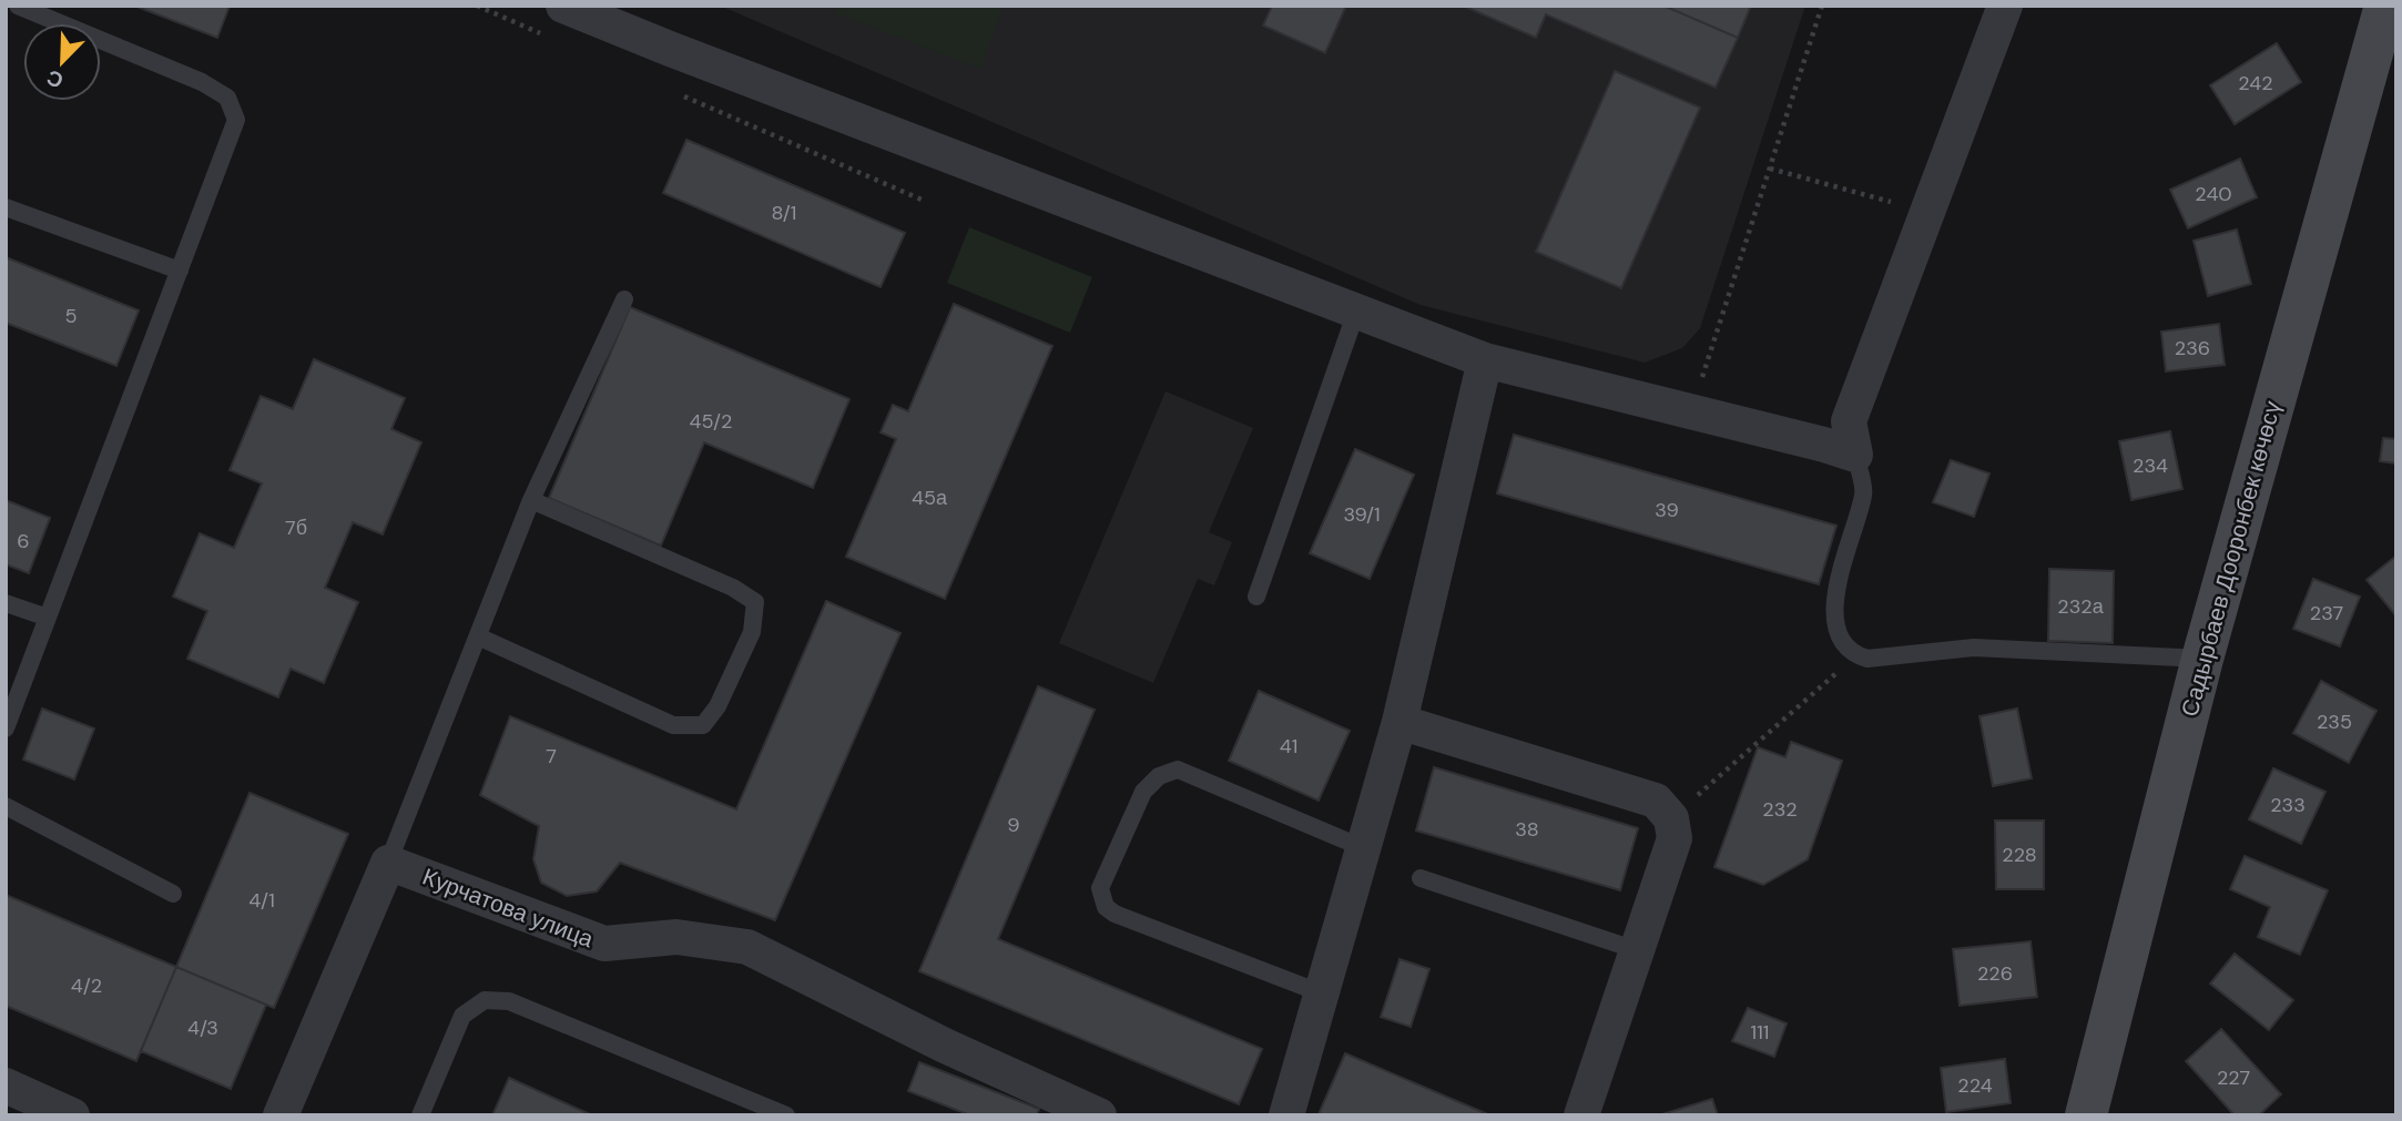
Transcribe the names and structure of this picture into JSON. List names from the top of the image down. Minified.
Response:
{"streets":{"main road":["Садырбаев Дооронбек көчөсү"],"street":["Курчатова улица"]},"house_numbers":["242","240","8/1","5","236","45/2","234","45а","39","39/1","7б","6","232а","237","235","41","7","233","232","9","38","228","4/1","226","4/2","4/3","111","227","224"],"north":"bottom left"}
